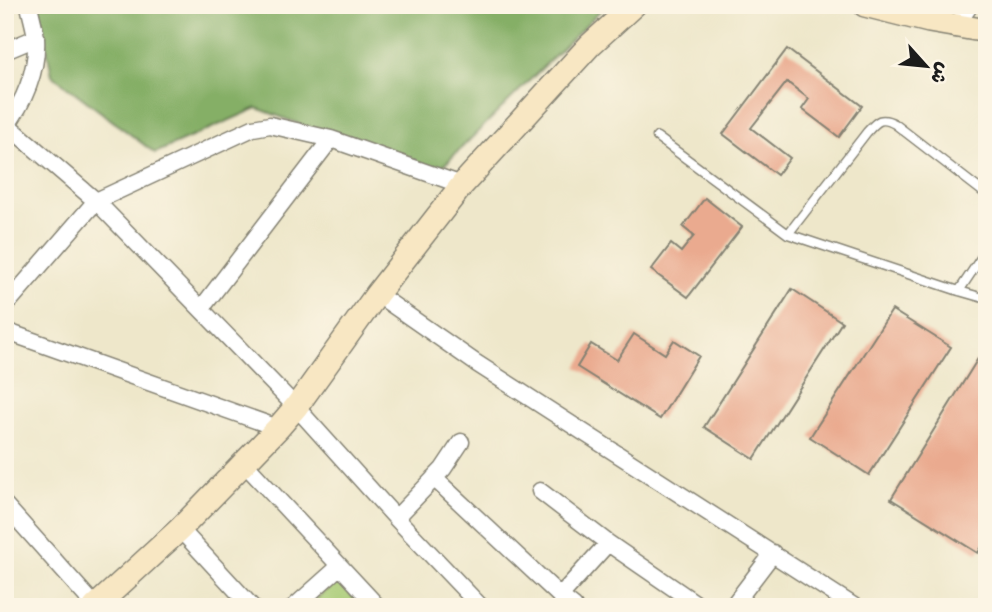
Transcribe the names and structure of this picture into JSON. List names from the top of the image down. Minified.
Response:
{"north":"bottom right"}
